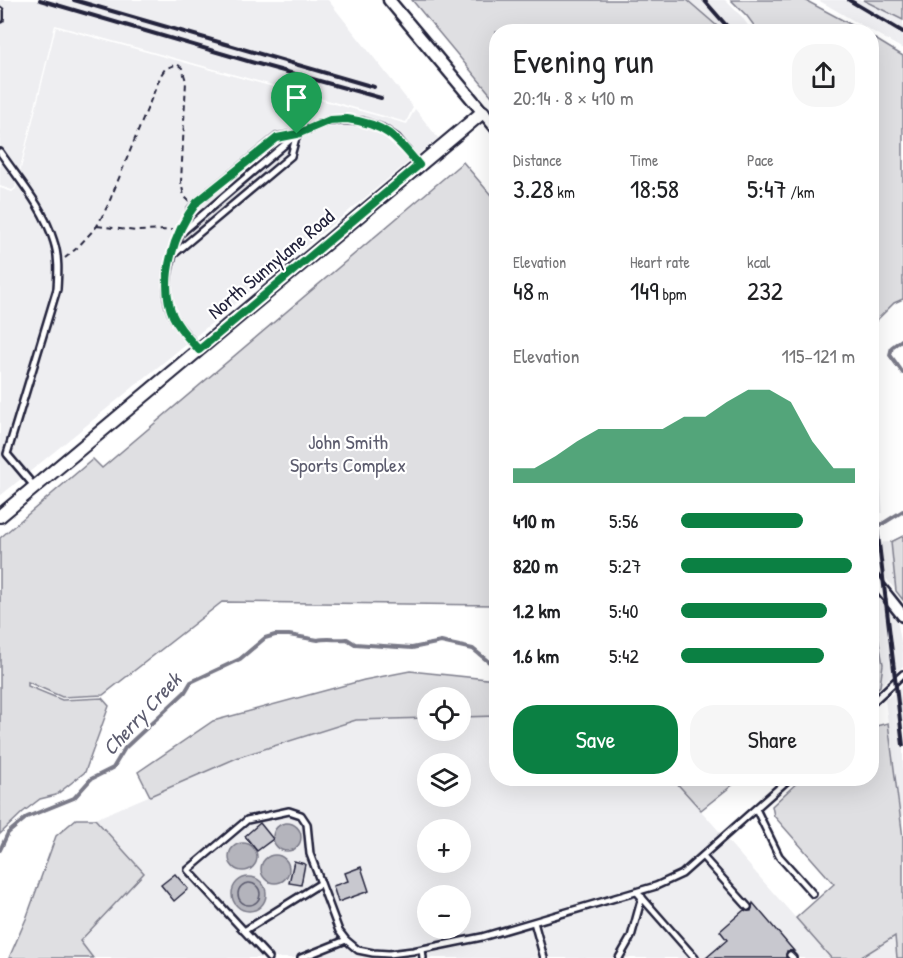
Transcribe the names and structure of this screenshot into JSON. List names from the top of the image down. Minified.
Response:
{"streets":{"street":["North Sunnylane Road"]},"water":["Cherry Creek"],"parks":["John Smith Sports Complex"],"page":{"heading":["Evening run","20:14 · 8 × 410 m"],"stats":[["Distance","3.28 km"],["Time","18:58"],["Pace","5:47 /km"],["Elevation","48 m"],["Heart rate","149 bpm"],["kcal","232"]],"chart":["Elevation","115–121 m"],"list":[{"name":"410 m","note":"5:56"},{"name":"820 m","note":"5:27"},{"name":"1.2 km","note":"5:40"},{"name":"1.6 km","note":"5:42"}],"map_buttons":["+","−"],"buttons":["Save","Share"]}}
